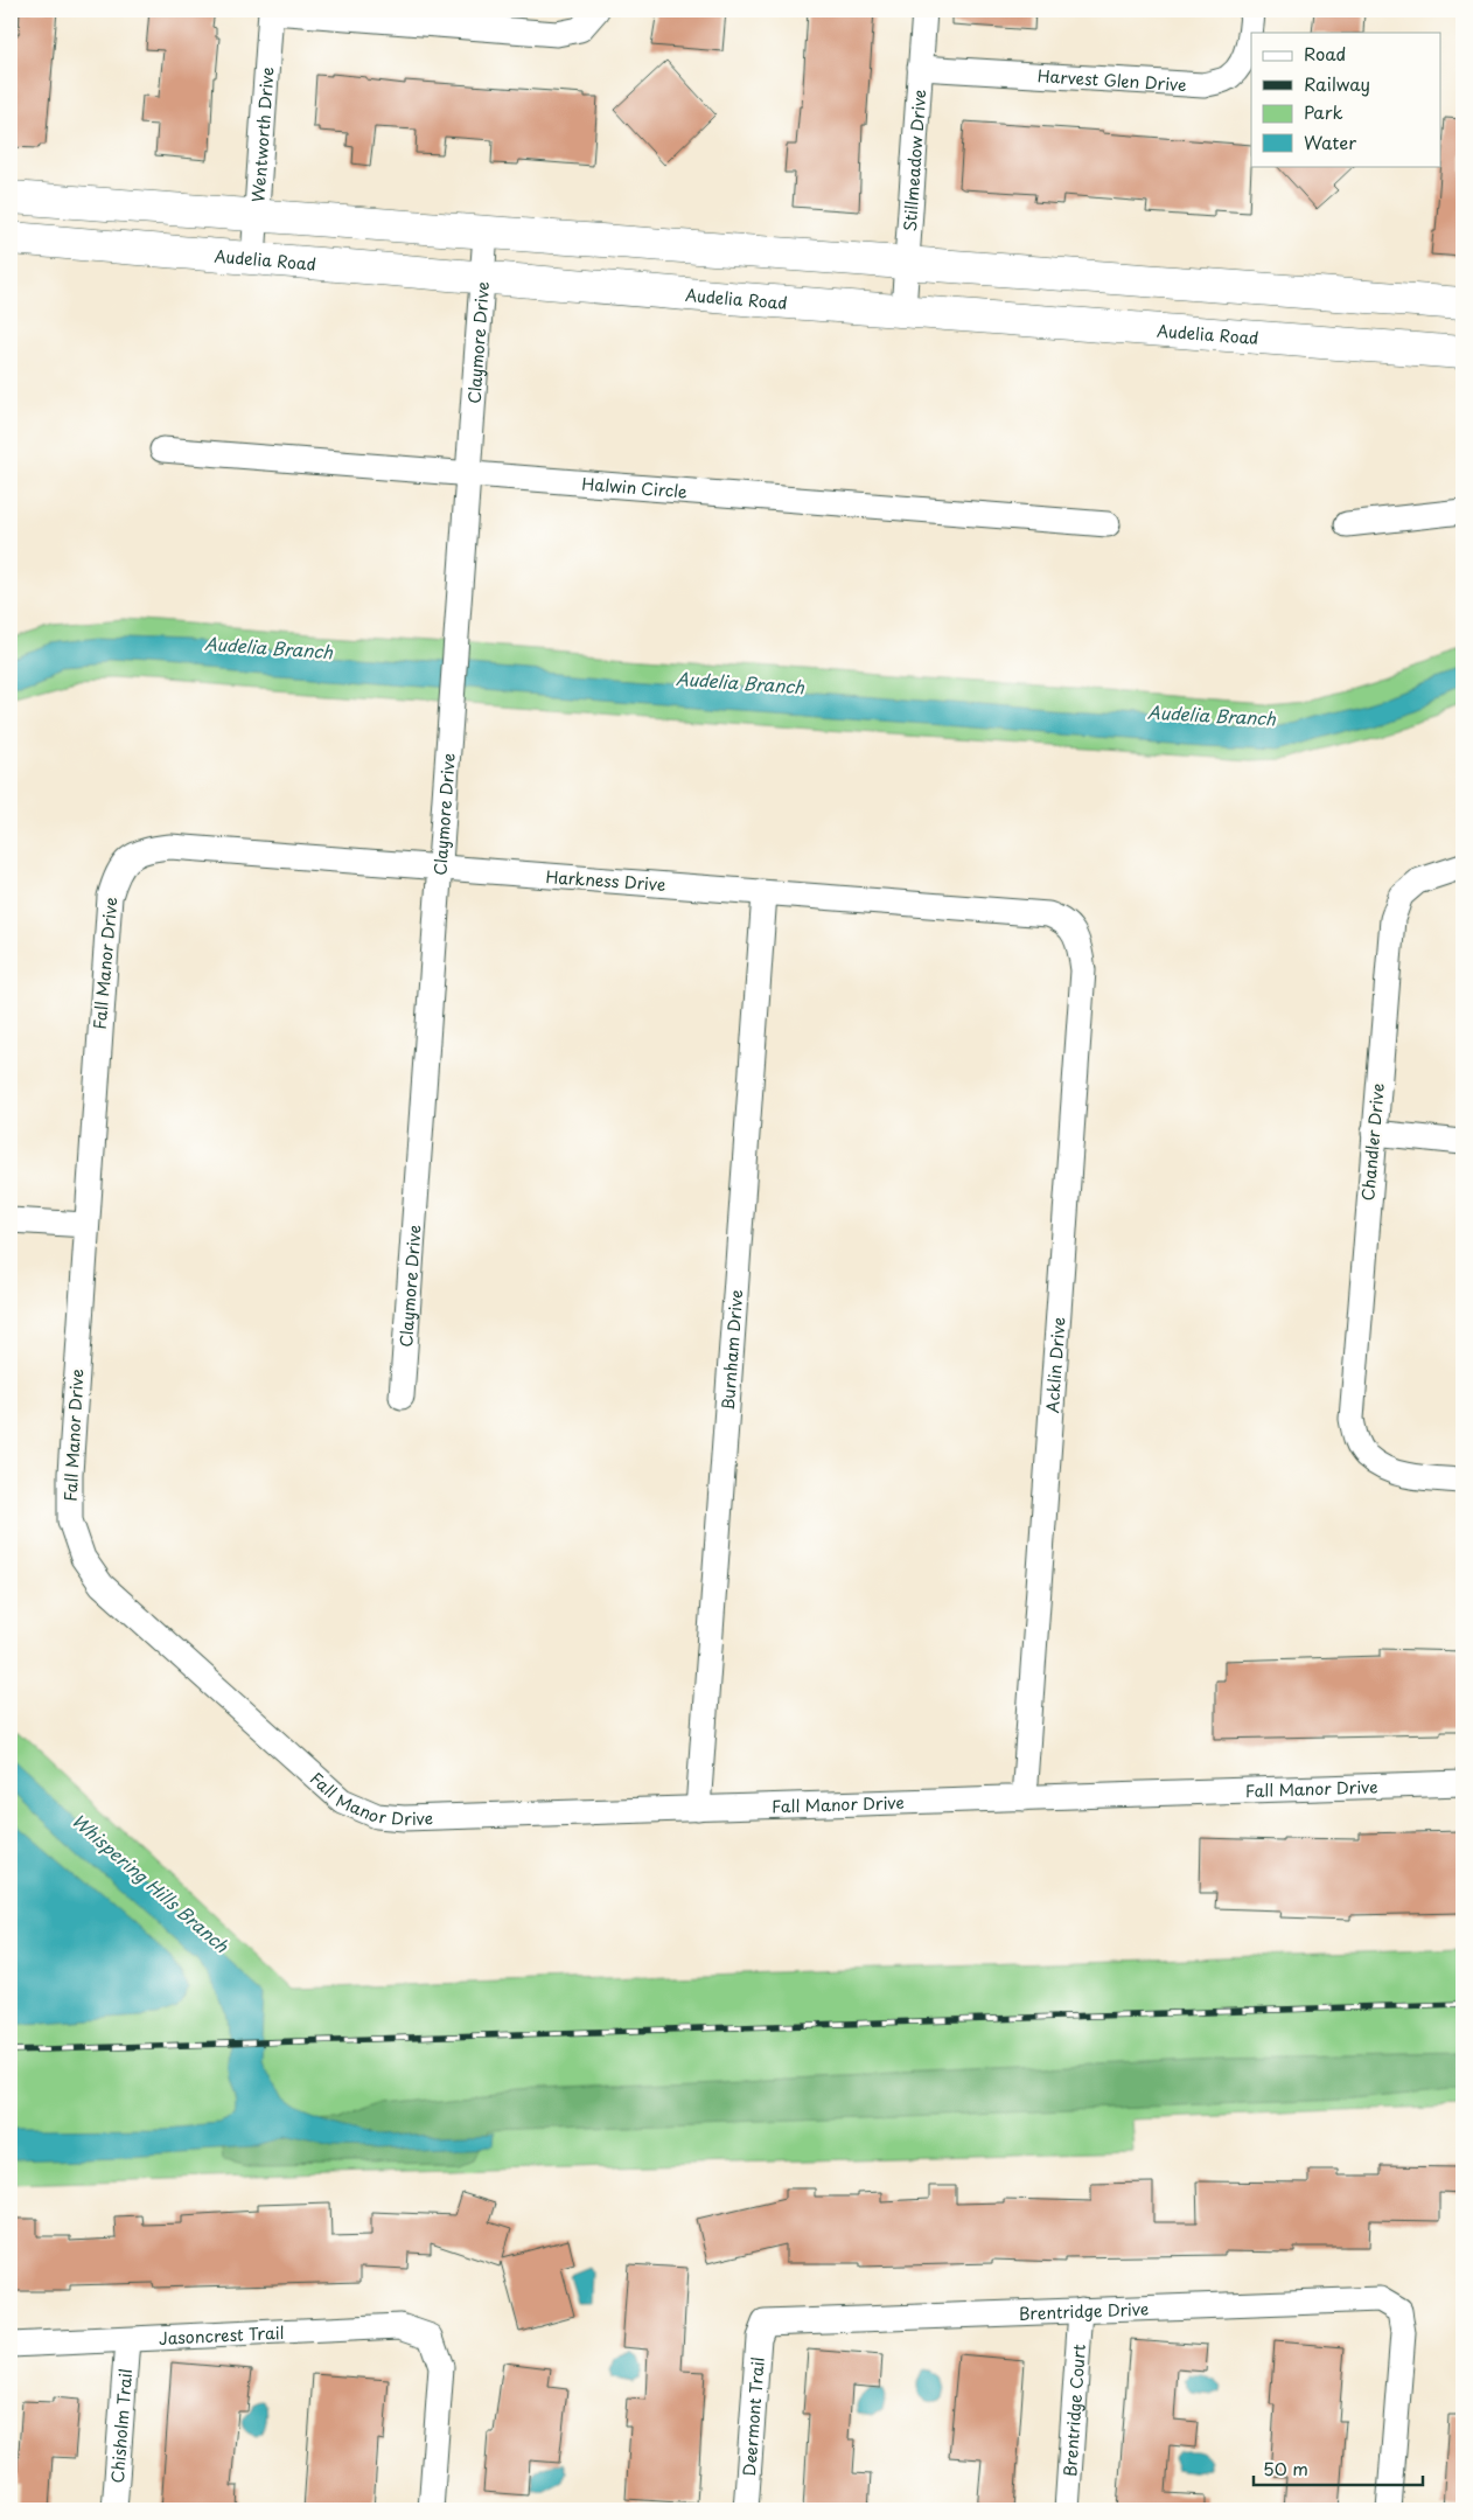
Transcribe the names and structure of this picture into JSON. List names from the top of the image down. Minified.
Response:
{"streets":{"main road":["Audelia Road"],"street":["Harvest Glen Drive","Wentworth Drive","Stillmeadow Drive","Claymore Drive","Halwin Circle","Harkness Drive","Fall Manor Drive","Chandler Drive","Burnham Drive","Acklin Drive","Brentridge Drive","Jasoncrest Trail","Brentridge Court","Deermont Trail","Chisholm Trail"]},"crossings":[["Harvest Glen Drive","Stillmeadow Drive"],["Wentworth Drive","Audelia Road"],["Stillmeadow Drive","Audelia Road"],["Audelia Road","Claymore Drive"],["Claymore Drive","Halwin Circle"],["Claymore Drive","Harkness Drive"],["Harkness Drive","Fall Manor Drive"],["Harkness Drive","Burnham Drive"],["Harkness Drive","Acklin Drive"],["Fall Manor Drive","Burnham Drive"],["Fall Manor Drive","Acklin Drive"],["Brentridge Drive","Brentridge Court"],["Brentridge Drive","Deermont Trail"],["Jasoncrest Trail","Chisholm Trail"]],"water":["Audelia Branch","Whispering Hills Branch"],"legend":["Road","Railway","Park","Water"],"scale_bar":"50 m"}
